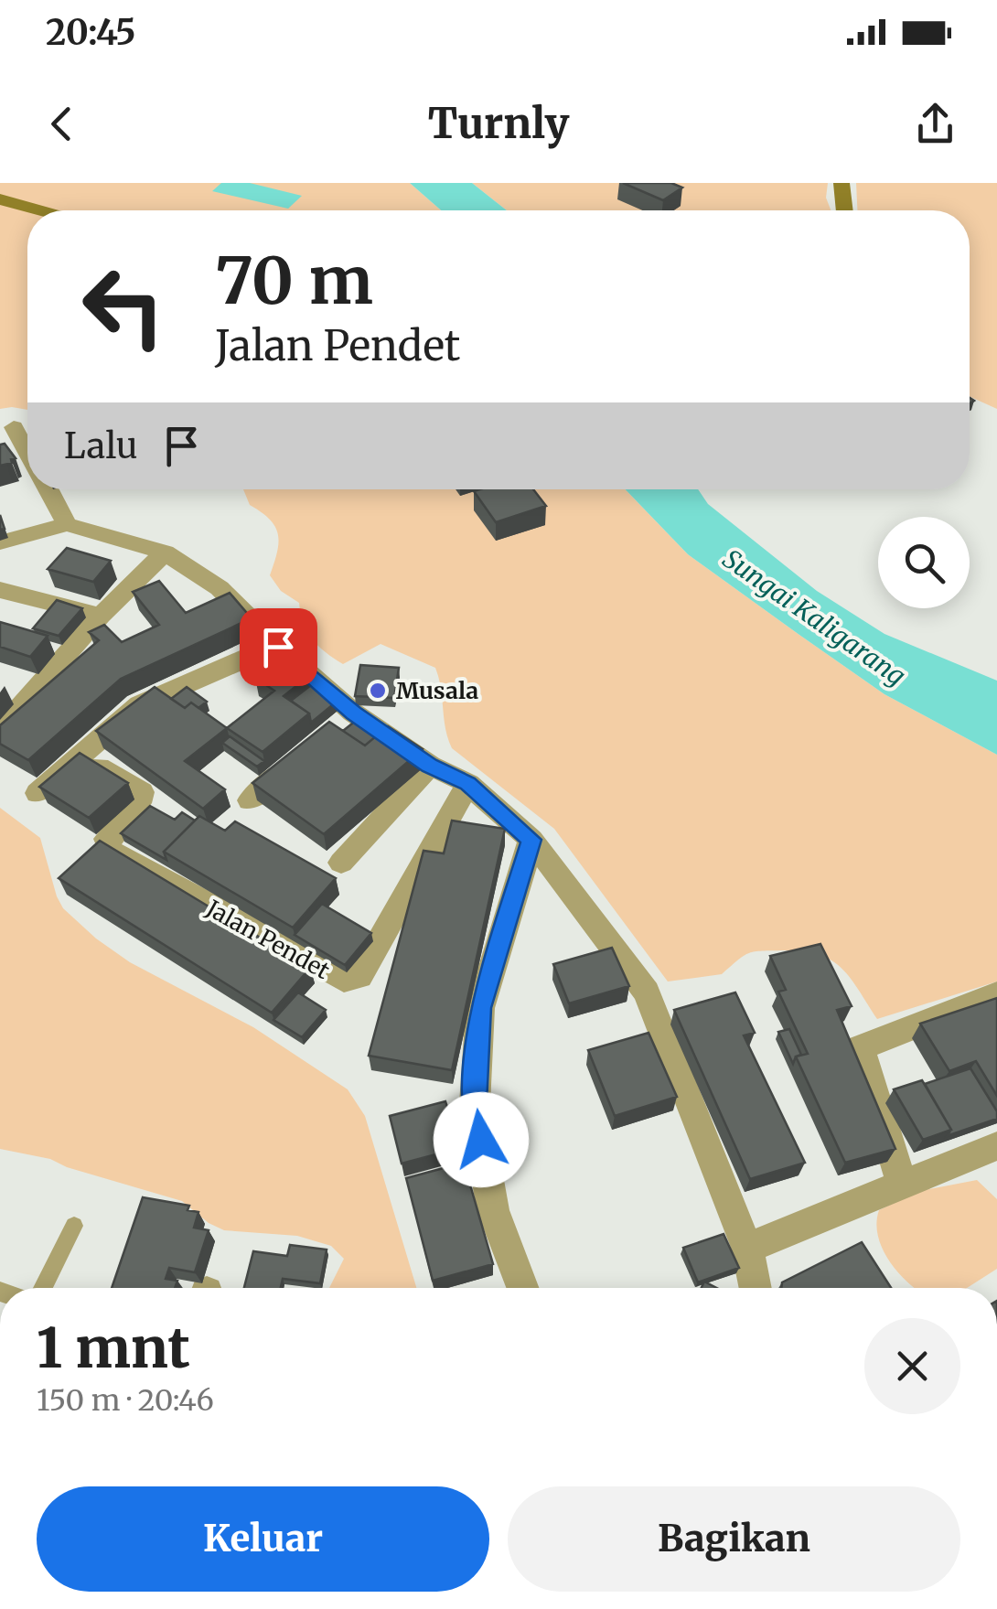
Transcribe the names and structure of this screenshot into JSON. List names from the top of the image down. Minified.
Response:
{"streets":{"street":["Jalan Pendet"]},"water":["Sungai Kaligarang"],"places":["Musala"],"page":{"status":"20:45","header":"Turnly","turn":["70 m","Jalan Pendet"],"then":"Lalu","heading":["1 mnt","150 m · 20:46"],"buttons":["Keluar","Bagikan"]}}
